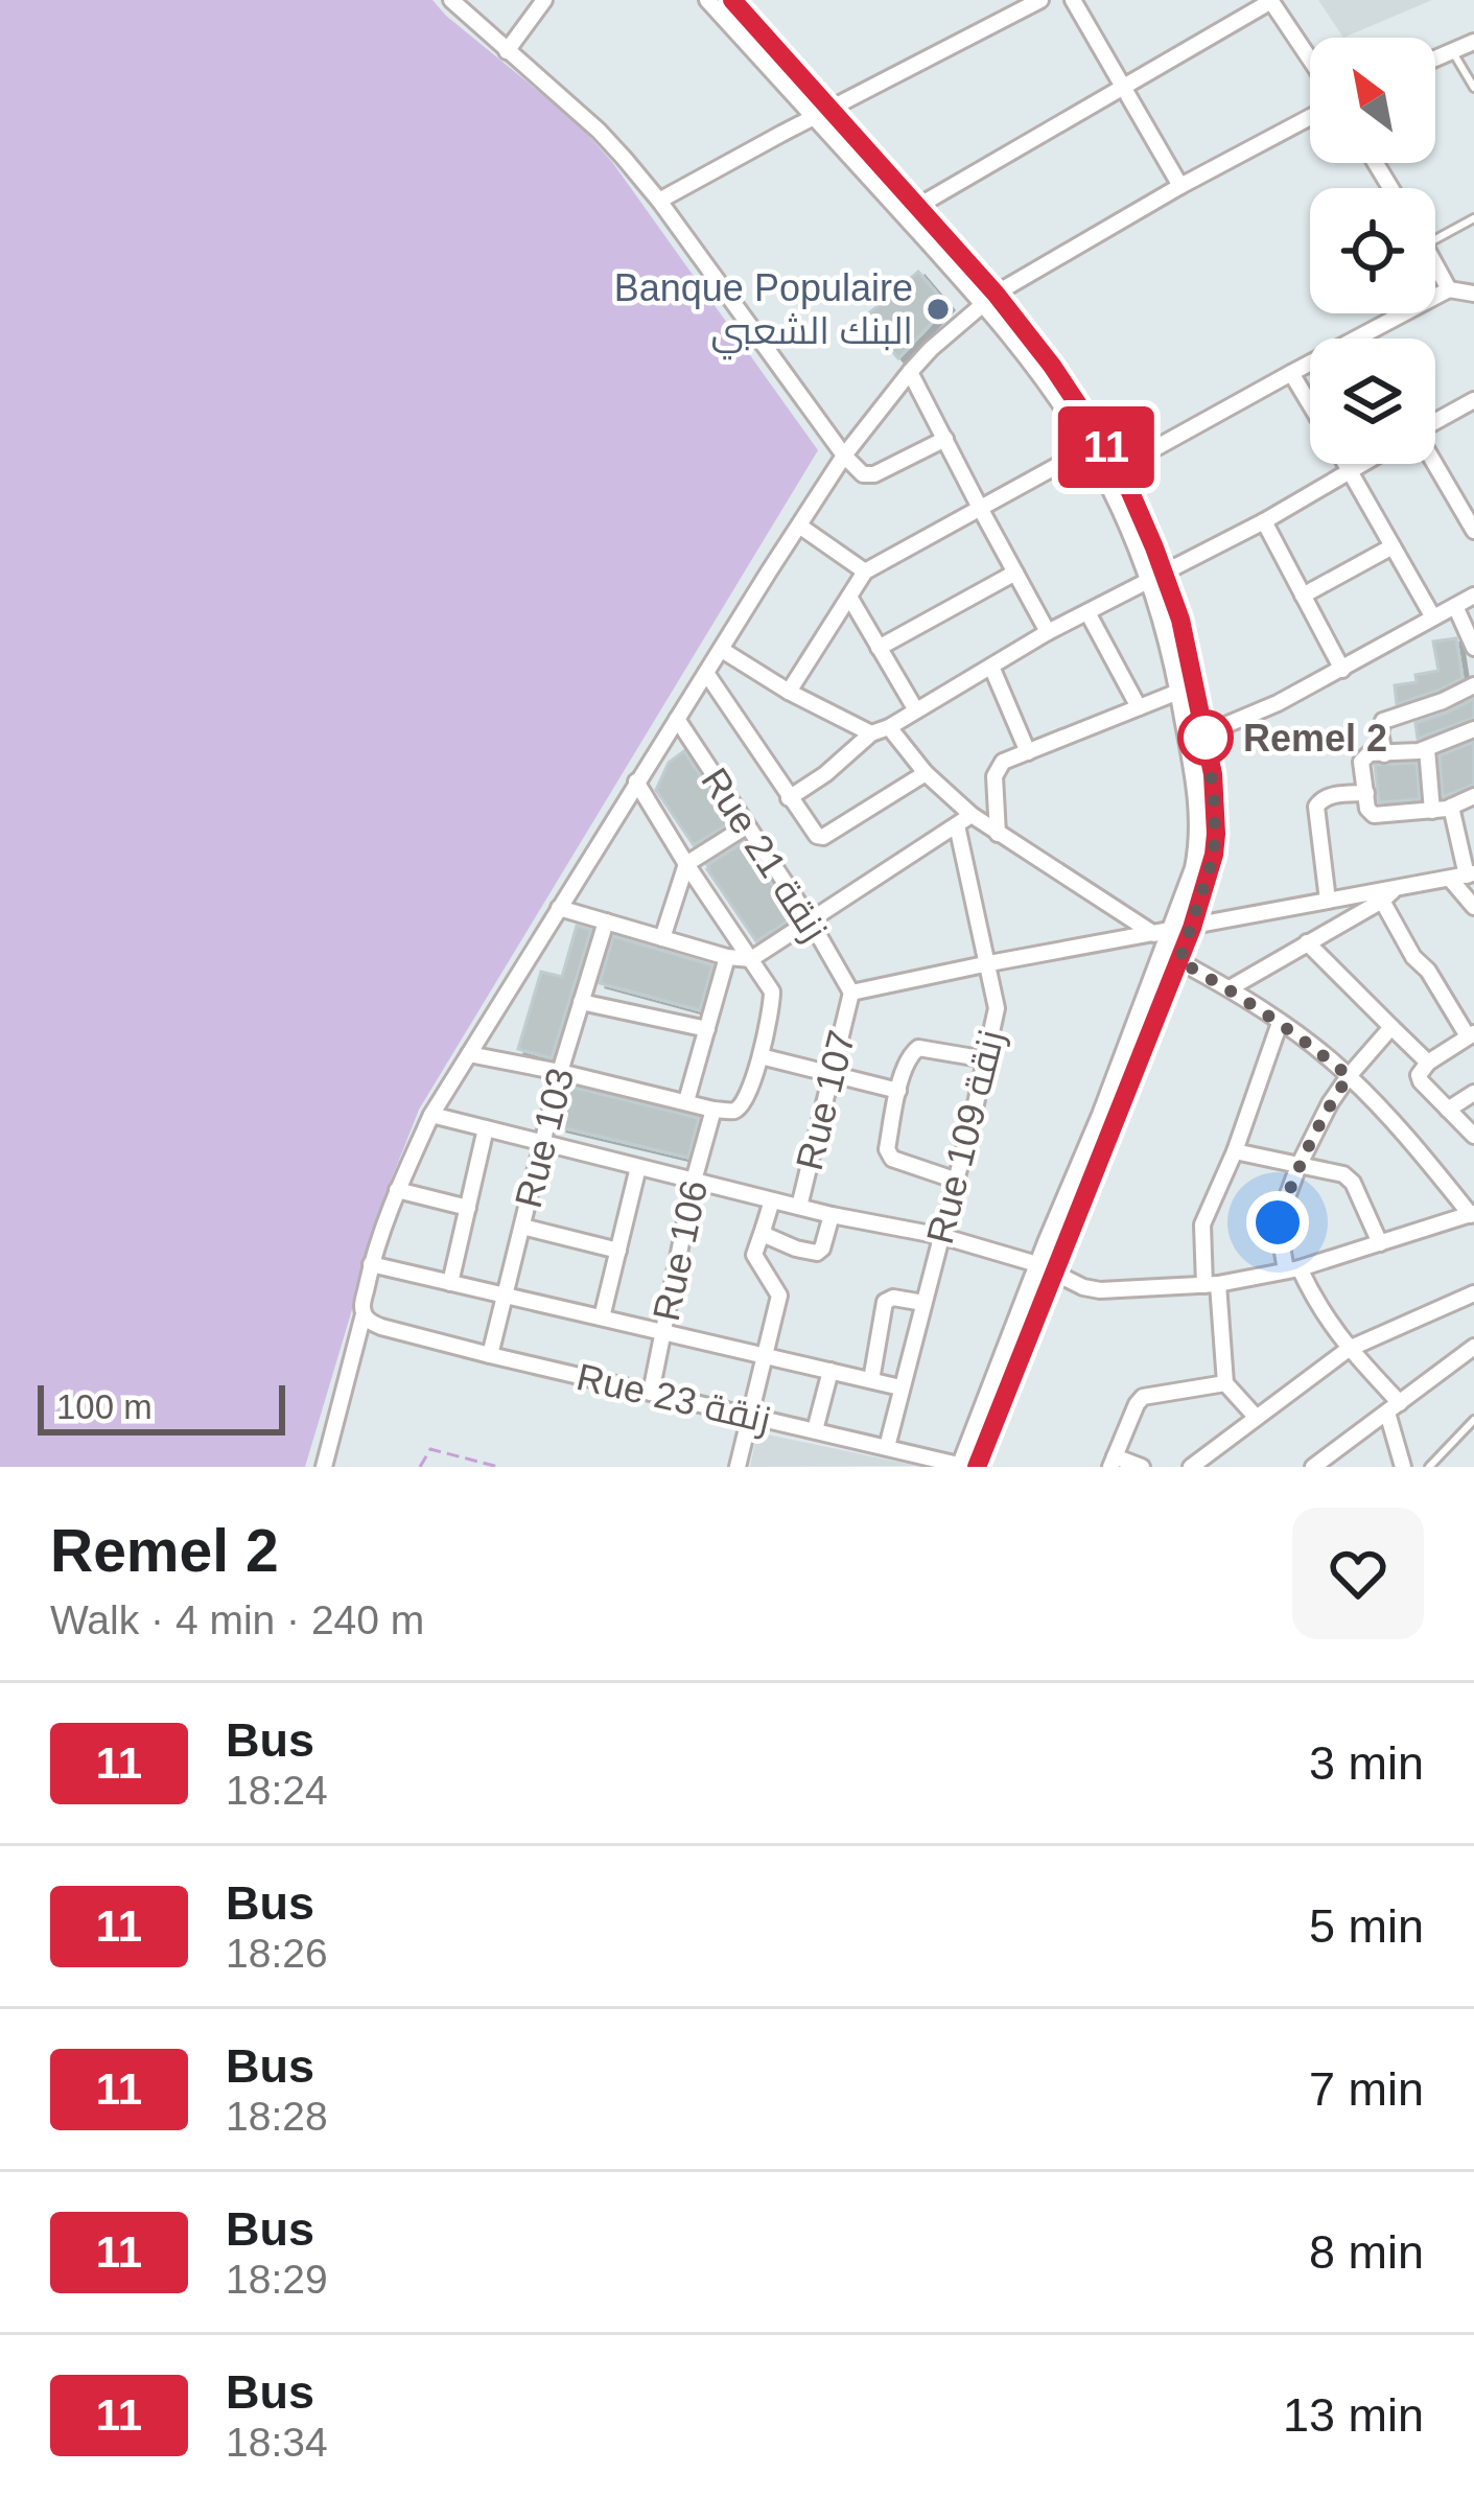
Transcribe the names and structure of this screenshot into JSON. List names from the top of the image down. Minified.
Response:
{"streets":{"street":["Rue 21 زنقة","Rue 107","Rue 109 زنقة","Rue 103","Rue 106","Rue 23 زنقة"]},"crossings":[["Rue 21 زنقة","Rue 107"],["Rue 109 زنقة","Rue 23 زنقة"],["Rue 103","Rue 23 زنقة"],["Rue 106","Rue 23 زنقة"]],"places":["Banque Populaire البنك الشعبي","Remel 2"],"lines":["bus line 11"],"scale_bar":"100 m","north":"top left","page":{"on_map":"11","scale":"100 m","heading":["Remel 2","Walk · 4 min · 240 m"],"list":[{"mark":"11","name":"Bus","note":"18:24","value":"3 min"},{"mark":"11","name":"Bus","note":"18:26","value":"5 min"},{"mark":"11","name":"Bus","note":"18:28","value":"7 min"},{"mark":"11","name":"Bus","note":"18:29","value":"8 min"},{"mark":"11","name":"Bus","note":"18:34","value":"13 min"}]}}
